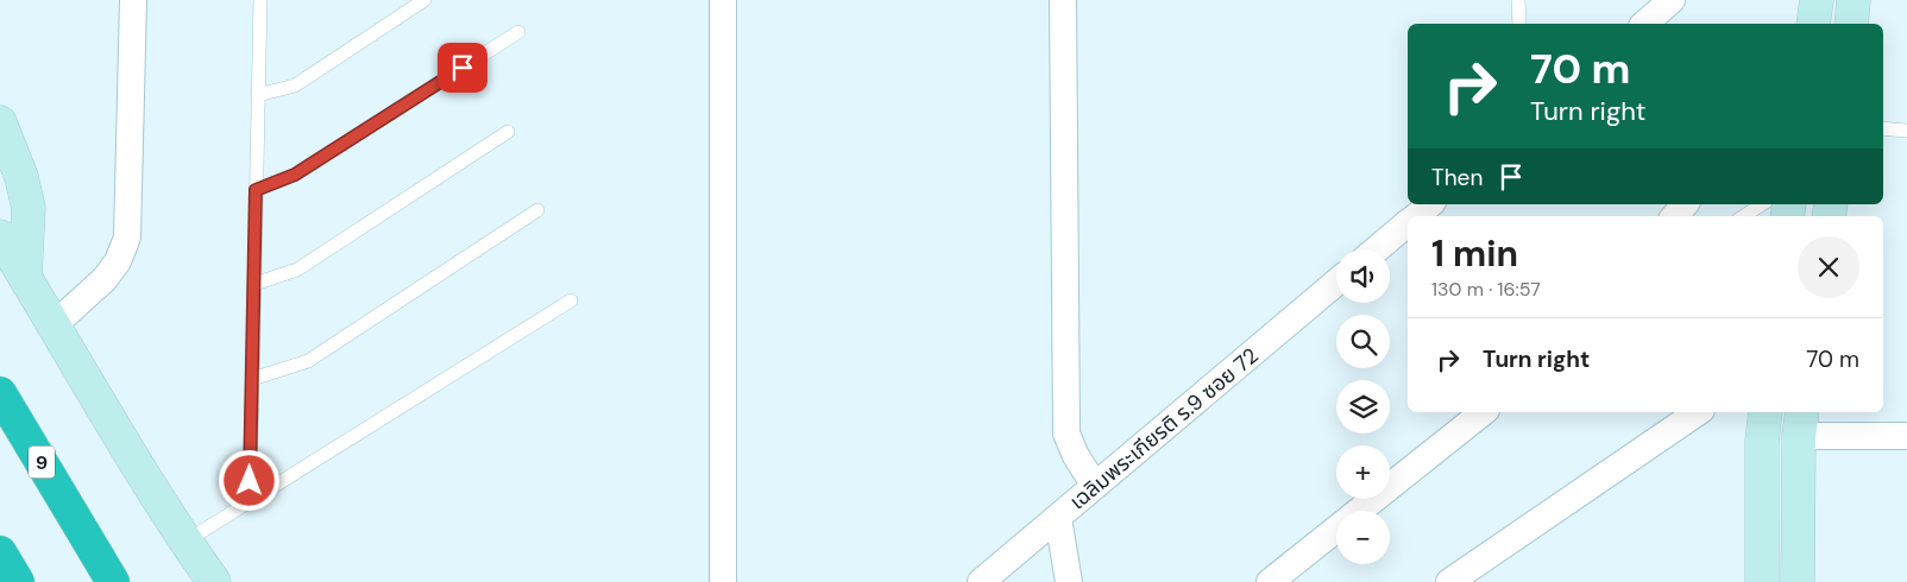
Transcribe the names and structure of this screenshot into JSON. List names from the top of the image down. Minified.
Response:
{"streets":{"highway":["9"],"street":["เฉลิมพระเกียรติ ร.9 ซอย 72"]},"page":{"turn":["70 m","Turn right"],"then":"Then","heading":["1 min","130 m · 16:57"],"map_buttons":["+","−"],"list":[{"name":"Turn right","value":"70 m"}]}}
